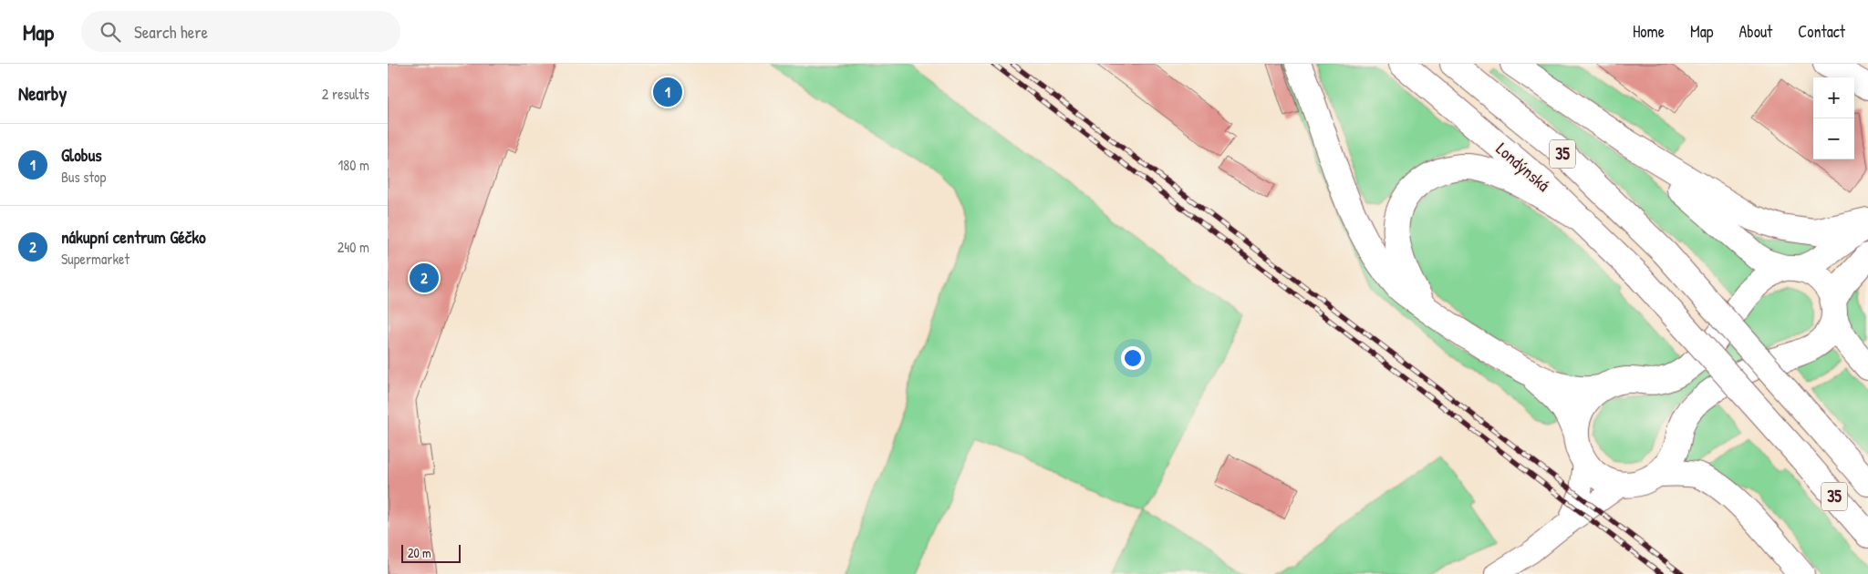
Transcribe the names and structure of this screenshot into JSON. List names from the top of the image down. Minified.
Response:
{"streets":{"main road":["35","Londýnská"]},"crossings":[["35","Londýnská"]],"scale_bar":"20 m","page":{"header":"Map","search":"Search here","nav":["Home","Map","About","Contact"],"heading":["Nearby","2 results"],"pins":["1","2"],"map_buttons":["+","−"],"list":[{"mark":"1","name":"Globus","note":"Bus stop","value":"180 m"},{"mark":"2","name":"nákupní centrum Géčko","note":"Supermarket","value":"240 m"}],"scale":"20 m"}}
